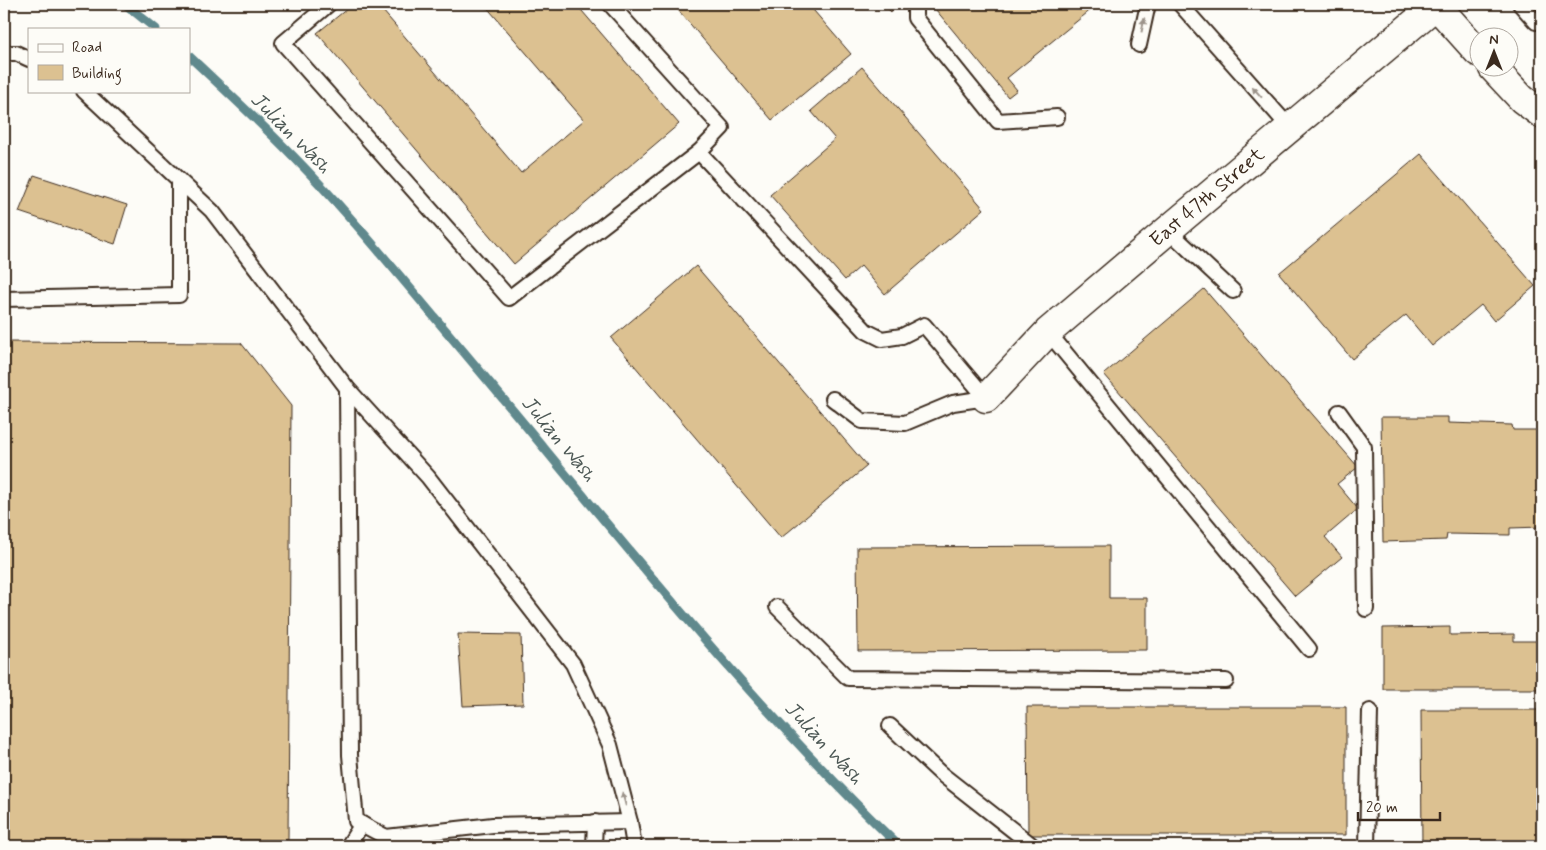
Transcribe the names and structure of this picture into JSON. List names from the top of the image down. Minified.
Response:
{"streets":{"street":["East 47th Street"]},"water":["Julian Wash"],"legend":["Road","Building"],"scale_bar":"20 m","north":"top"}
